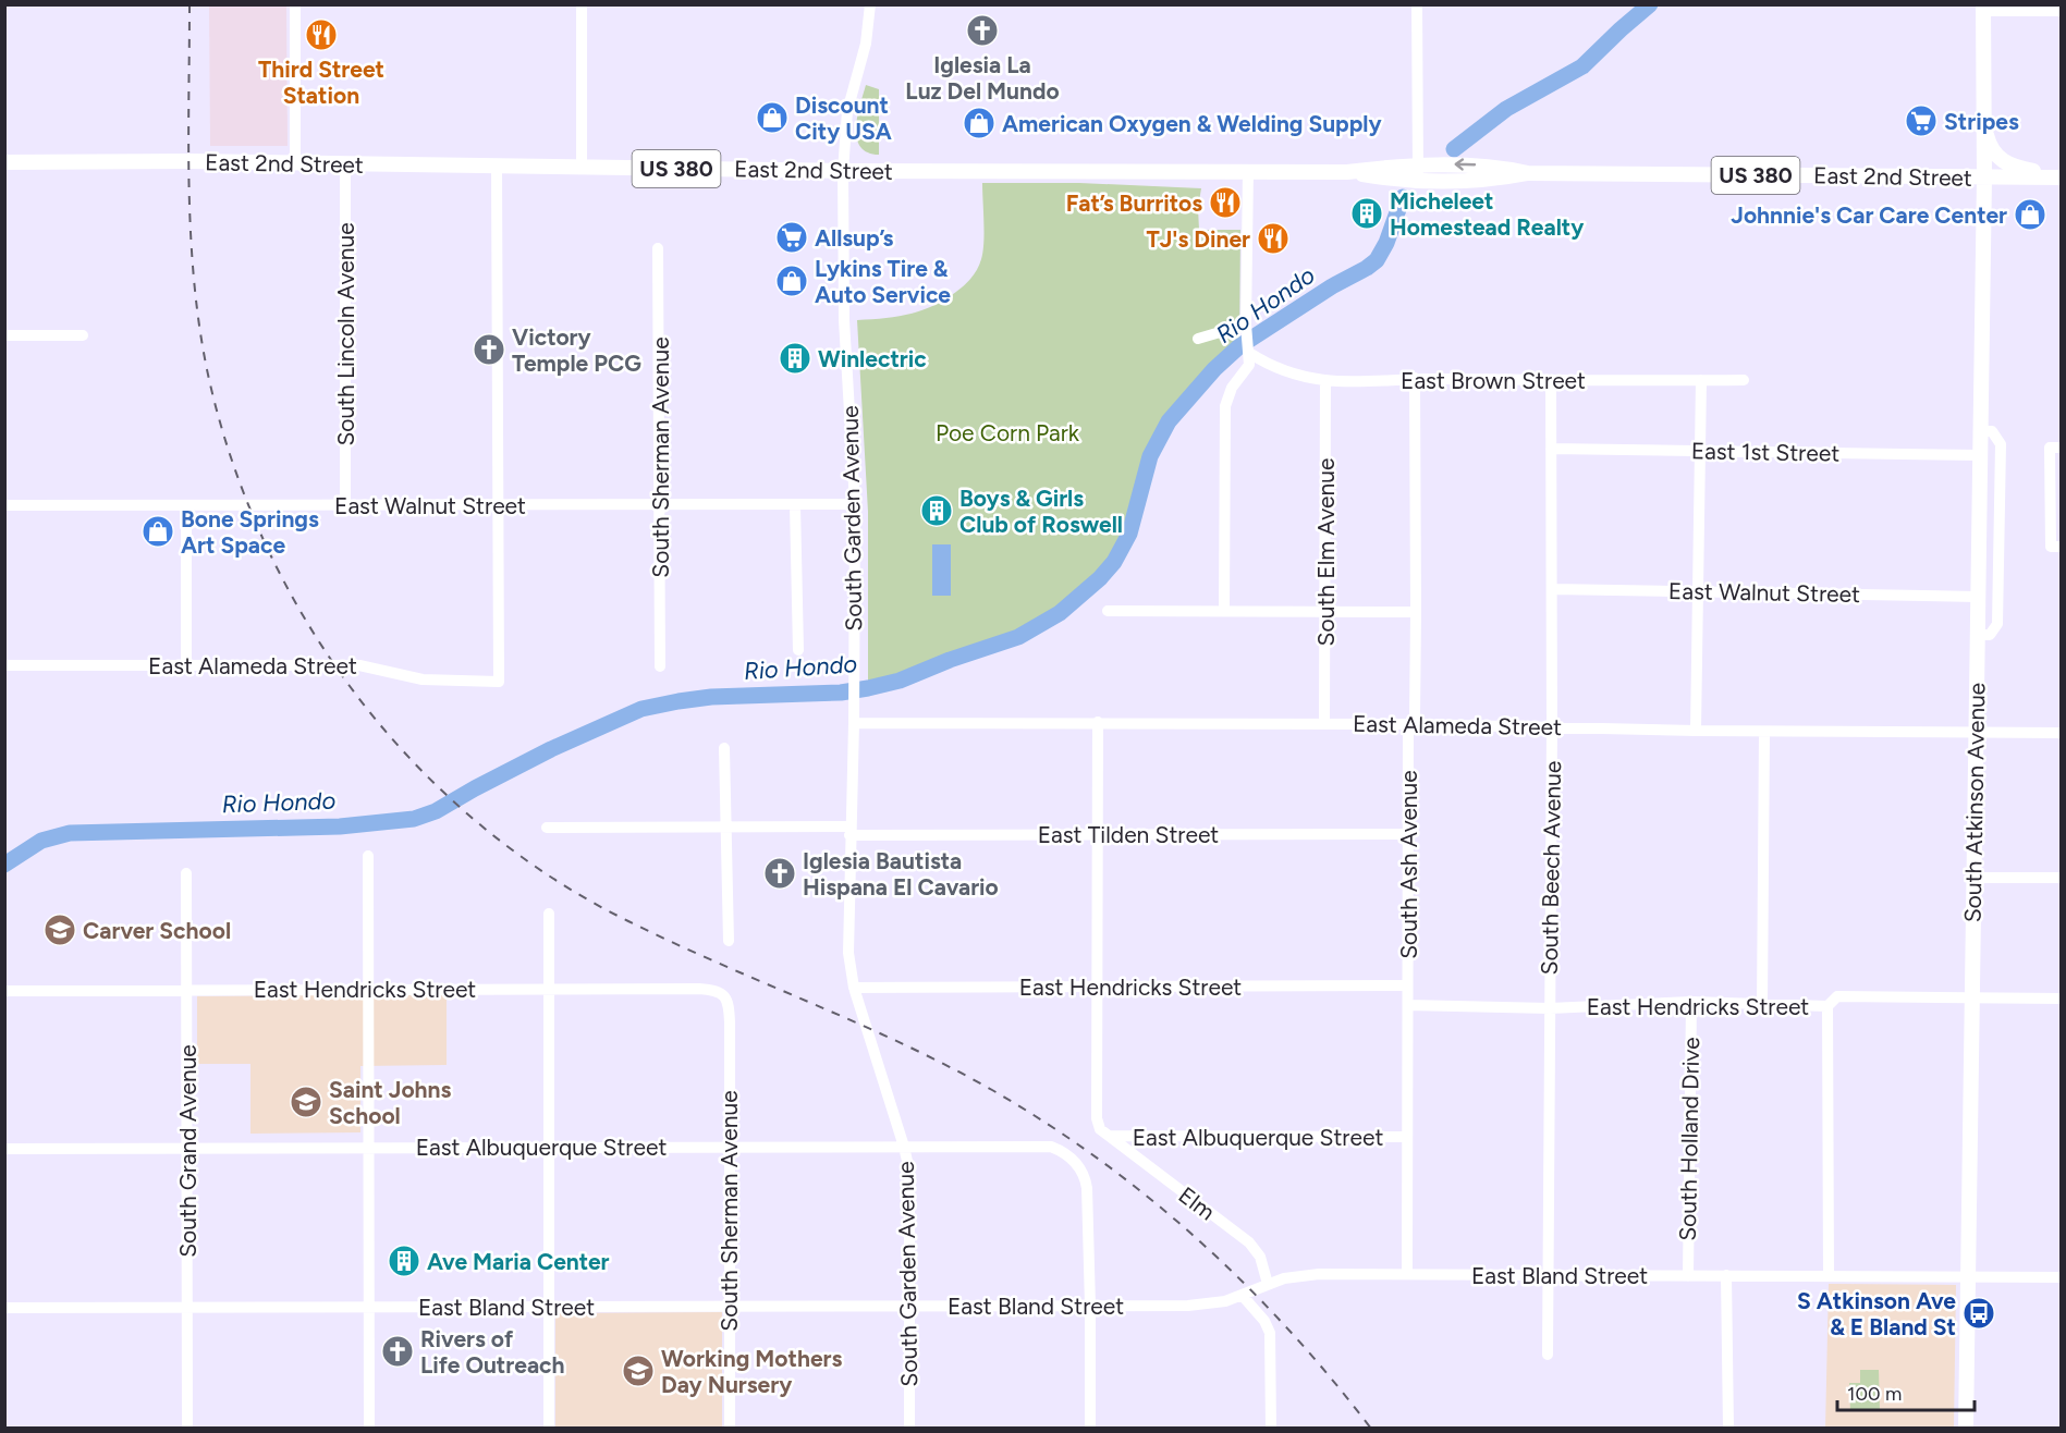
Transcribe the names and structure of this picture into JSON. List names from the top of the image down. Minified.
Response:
{"streets":{"main road":["East 2nd Street","US 380","South Atkinson Avenue"],"street":["South Lincoln Avenue","East Brown Street","East 1st Street","South Sherman Avenue","East Walnut Street","South Garden Avenue","South Elm Avenue","East Alameda Street","East Tilden Street","South Ash Avenue","South Beech Avenue","East Hendricks Street","East Albuquerque Street","South Holland Drive","South Grand Avenue","Elm","East Bland Street"]},"crossings":[["East 2nd Street","South Lincoln Avenue"],["East 2nd Street","South Garden Avenue"],["East 2nd Street","South Atkinson Avenue"],["South Lincoln Avenue","East Walnut Street"],["East Brown Street","South Elm Avenue"],["East Brown Street","South Ash Avenue"],["East Brown Street","South Beech Avenue"],["East 1st Street","South Atkinson Avenue"],["East 1st Street","South Beech Avenue"],["South Sherman Avenue","East Walnut Street"],["South Sherman Avenue","East Hendricks Street"],["South Sherman Avenue","East Albuquerque Street"],["South Sherman Avenue","East Bland Street"],["East Walnut Street","South Garden Avenue"],["East Walnut Street","East Alameda Street"],["East Walnut Street","South Atkinson Avenue"],["East Walnut Street","South Beech Avenue"],["South Garden Avenue","East Alameda Street"],["South Garden Avenue","East Tilden Street"],["South Garden Avenue","East Hendricks Street"],["South Garden Avenue","East Albuquerque Street"],["South Garden Avenue","East Bland Street"],["South Elm Avenue","East Alameda Street"],["East Alameda Street","South Atkinson Avenue"],["East Alameda Street","South Ash Avenue"],["East Alameda Street","South Beech Avenue"],["South Atkinson Avenue","East Hendricks Street"],["South Atkinson Avenue","East Bland Street"],["East Tilden Street","South Ash Avenue"],["South Ash Avenue","East Hendricks Street"],["South Ash Avenue","East Albuquerque Street"],["South Ash Avenue","East Bland Street"],["South Beech Avenue","East Hendricks Street"],["South Beech Avenue","East Bland Street"],["East Hendricks Street","South Holland Drive"],["East Hendricks Street","South Grand Avenue"],["East Albuquerque Street","South Grand Avenue"],["East Albuquerque Street","Elm"],["East Albuquerque Street","East Bland Street"],["South Holland Drive","East Bland Street"],["South Grand Avenue","East Bland Street"],["Elm","East Bland Street"]],"water":["Rio Hondo"],"parks":["Poe Corn Park"],"places":{"church":["Iglesia La Luz Del Mundo","Victory Temple PCG","Iglesia Bautista Hispana El Cavario","Rivers of Life Outreach"],"restaurant":["Third Street Station","Fat’s Burritos","TJ's Diner"],"shop":["Discount City USA","American Oxygen & Welding Supply","Johnnie's Car Care Center","Lykins Tire & Auto Service","Bone Springs Art Space"],"supermarket":["Stripes","Allsup’s"],"building":["Micheleet Homestead Realty","Winlectric","Boys & Girls Club of Roswell","Ave Maria Center"],"school or university":["Carver School","Saint Johns School","Working Mothers Day Nursery"],"bus stop":["S Atkinson Ave & E Bland St"]},"scale_bar":"100 m"}
